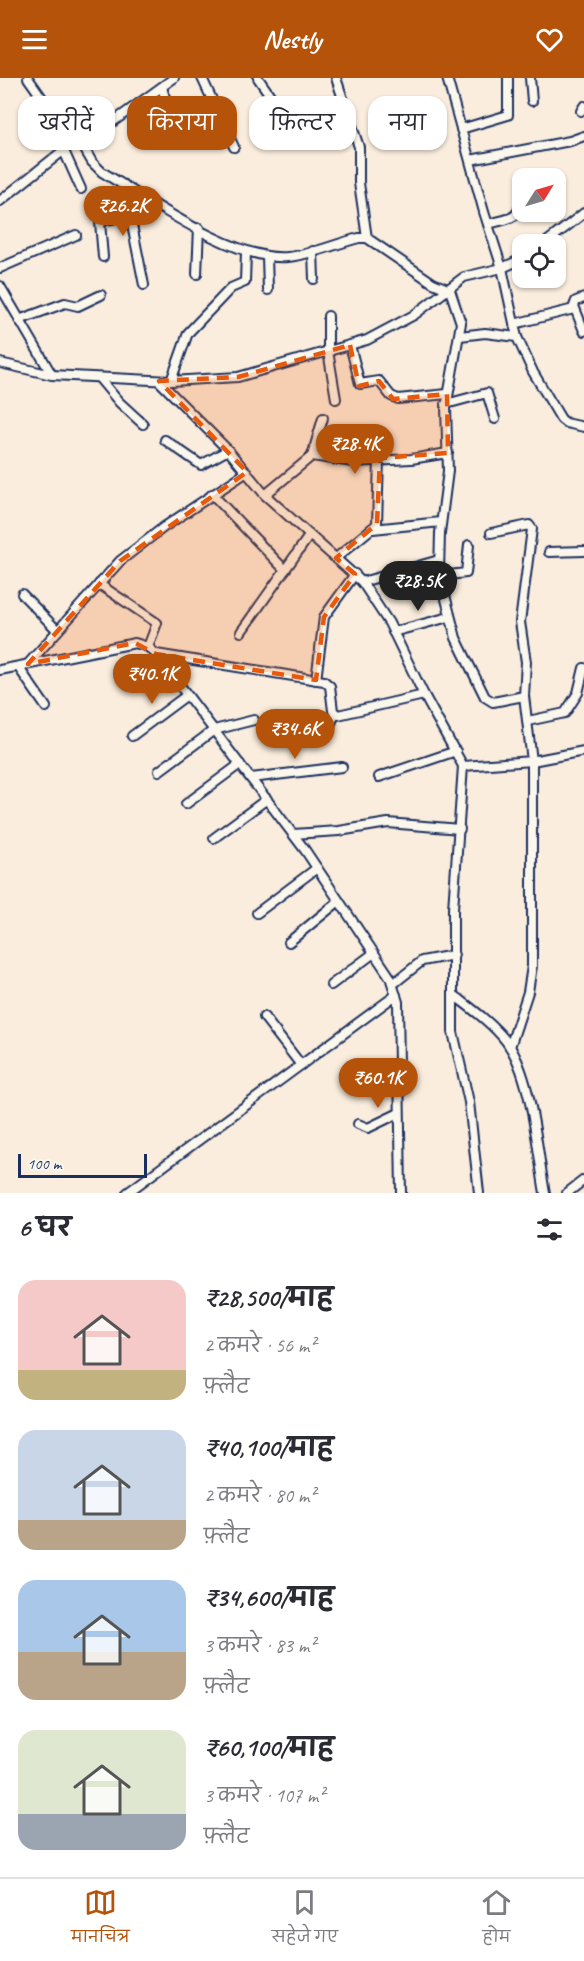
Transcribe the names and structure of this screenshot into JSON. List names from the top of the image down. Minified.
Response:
{"scale_bar":"100 m","north":"top right","page":{"header":"Nestly","chip":["खरीदें","किराया","फ़िल्टर","नया"],"price":["₹26.2K","₹28.4K","₹28.5K","₹40.1K","₹34.6K","₹60.1K"],"scale":"100 m","heading":"6 घर","list":[{"name":"₹28,500/माह","note":"2 कमरे · 56 m² · फ़्लैट"},{"name":"₹40,100/माह","note":"2 कमरे · 80 m² · फ़्लैट"},{"name":"₹34,600/माह","note":"3 कमरे · 83 m² · फ़्लैट"},{"name":"₹60,100/माह","note":"3 कमरे · 107 m² · फ़्लैट"}],"tabs":["मानचित्र","सहेजे गए","होम"]}}
